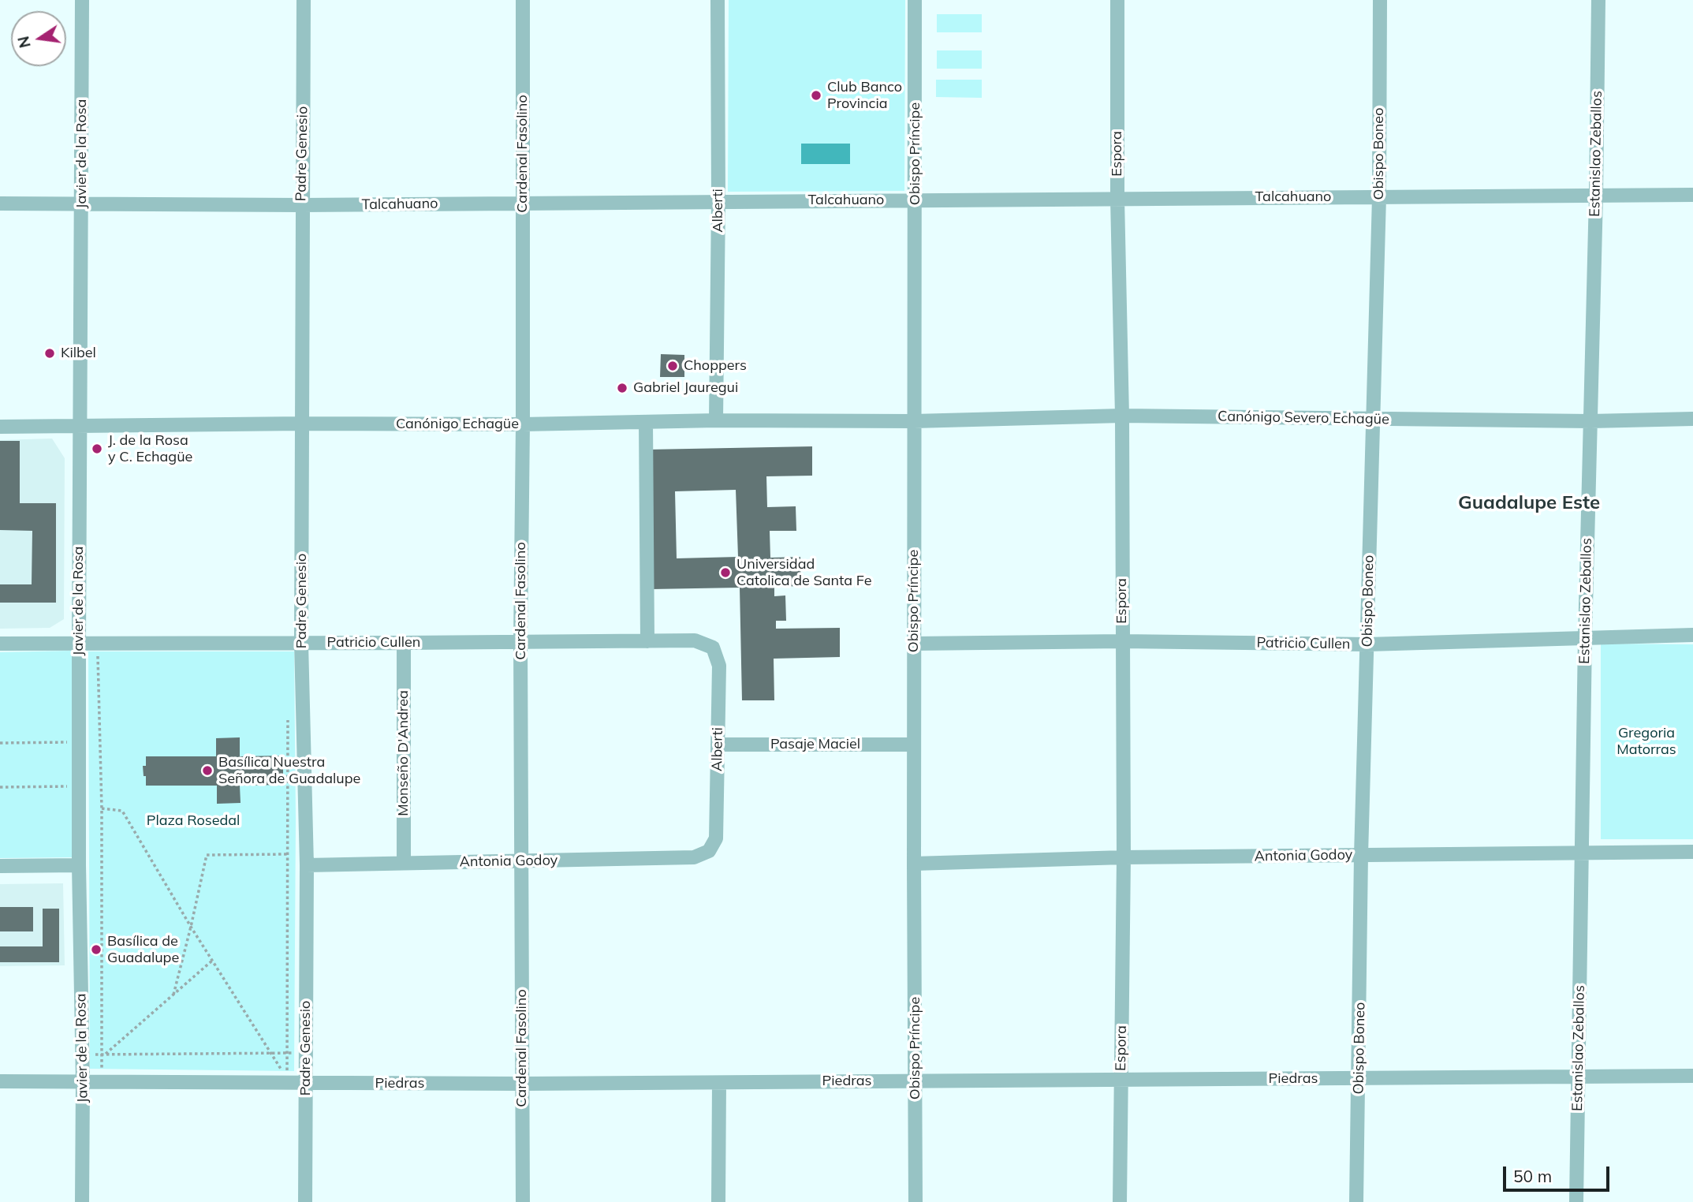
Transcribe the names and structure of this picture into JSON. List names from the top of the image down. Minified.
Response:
{"streets":{"street":["Javier de la Rosa","Padre Genesio","Cardenal Fasolino","Obispo Príncipe","Espora","Obispo Boneo","Estanislao Zeballos","Talcahuano","Alberti","Canónigo Severo Echagüe","Canónigo Echagüe","Patricio Cullen","Pasaje Maciel","Monseño D'Andrea","Antonia Godoy","Piedras"]},"crossings":[["Javier de la Rosa","Talcahuano"],["Javier de la Rosa","Canónigo Echagüe"],["Javier de la Rosa","Patricio Cullen"],["Javier de la Rosa","Piedras"],["Padre Genesio","Talcahuano"],["Padre Genesio","Canónigo Echagüe"],["Padre Genesio","Patricio Cullen"],["Padre Genesio","Antonia Godoy"],["Padre Genesio","Piedras"],["Cardenal Fasolino","Talcahuano"],["Cardenal Fasolino","Canónigo Echagüe"],["Cardenal Fasolino","Patricio Cullen"],["Cardenal Fasolino","Antonia Godoy"],["Cardenal Fasolino","Piedras"],["Obispo Príncipe","Talcahuano"],["Obispo Príncipe","Canónigo Severo Echagüe"],["Obispo Príncipe","Canónigo Echagüe"],["Obispo Príncipe","Patricio Cullen"],["Obispo Príncipe","Pasaje Maciel"],["Obispo Príncipe","Antonia Godoy"],["Obispo Príncipe","Piedras"],["Espora","Talcahuano"],["Espora","Canónigo Severo Echagüe"],["Espora","Patricio Cullen"],["Espora","Antonia Godoy"],["Espora","Piedras"],["Obispo Boneo","Talcahuano"],["Obispo Boneo","Canónigo Severo Echagüe"],["Obispo Boneo","Patricio Cullen"],["Obispo Boneo","Antonia Godoy"],["Obispo Boneo","Piedras"],["Estanislao Zeballos","Talcahuano"],["Estanislao Zeballos","Canónigo Severo Echagüe"],["Estanislao Zeballos","Patricio Cullen"],["Estanislao Zeballos","Antonia Godoy"],["Estanislao Zeballos","Piedras"],["Talcahuano","Alberti"],["Alberti","Canónigo Echagüe"],["Alberti","Patricio Cullen"],["Alberti","Pasaje Maciel"],["Alberti","Antonia Godoy"],["Canónigo Severo Echagüe","Canónigo Echagüe"],["Patricio Cullen","Monseño D'Andrea"],["Monseño D'Andrea","Antonia Godoy"]],"districts":["Guadalupe Este"],"parks":["Gregoria Matorras","Plaza Rosedal"],"places":["Club Banco Provincia","Kilbel","Choppers","Gabriel Jauregui","J. de la Rosa y C. Echagüe","Universidad Catolica de Santa Fe","Basílica Nuestra Señora de Guadalupe","Basílica de Guadalupe"],"scale_bar":"50 m","north":"left"}
